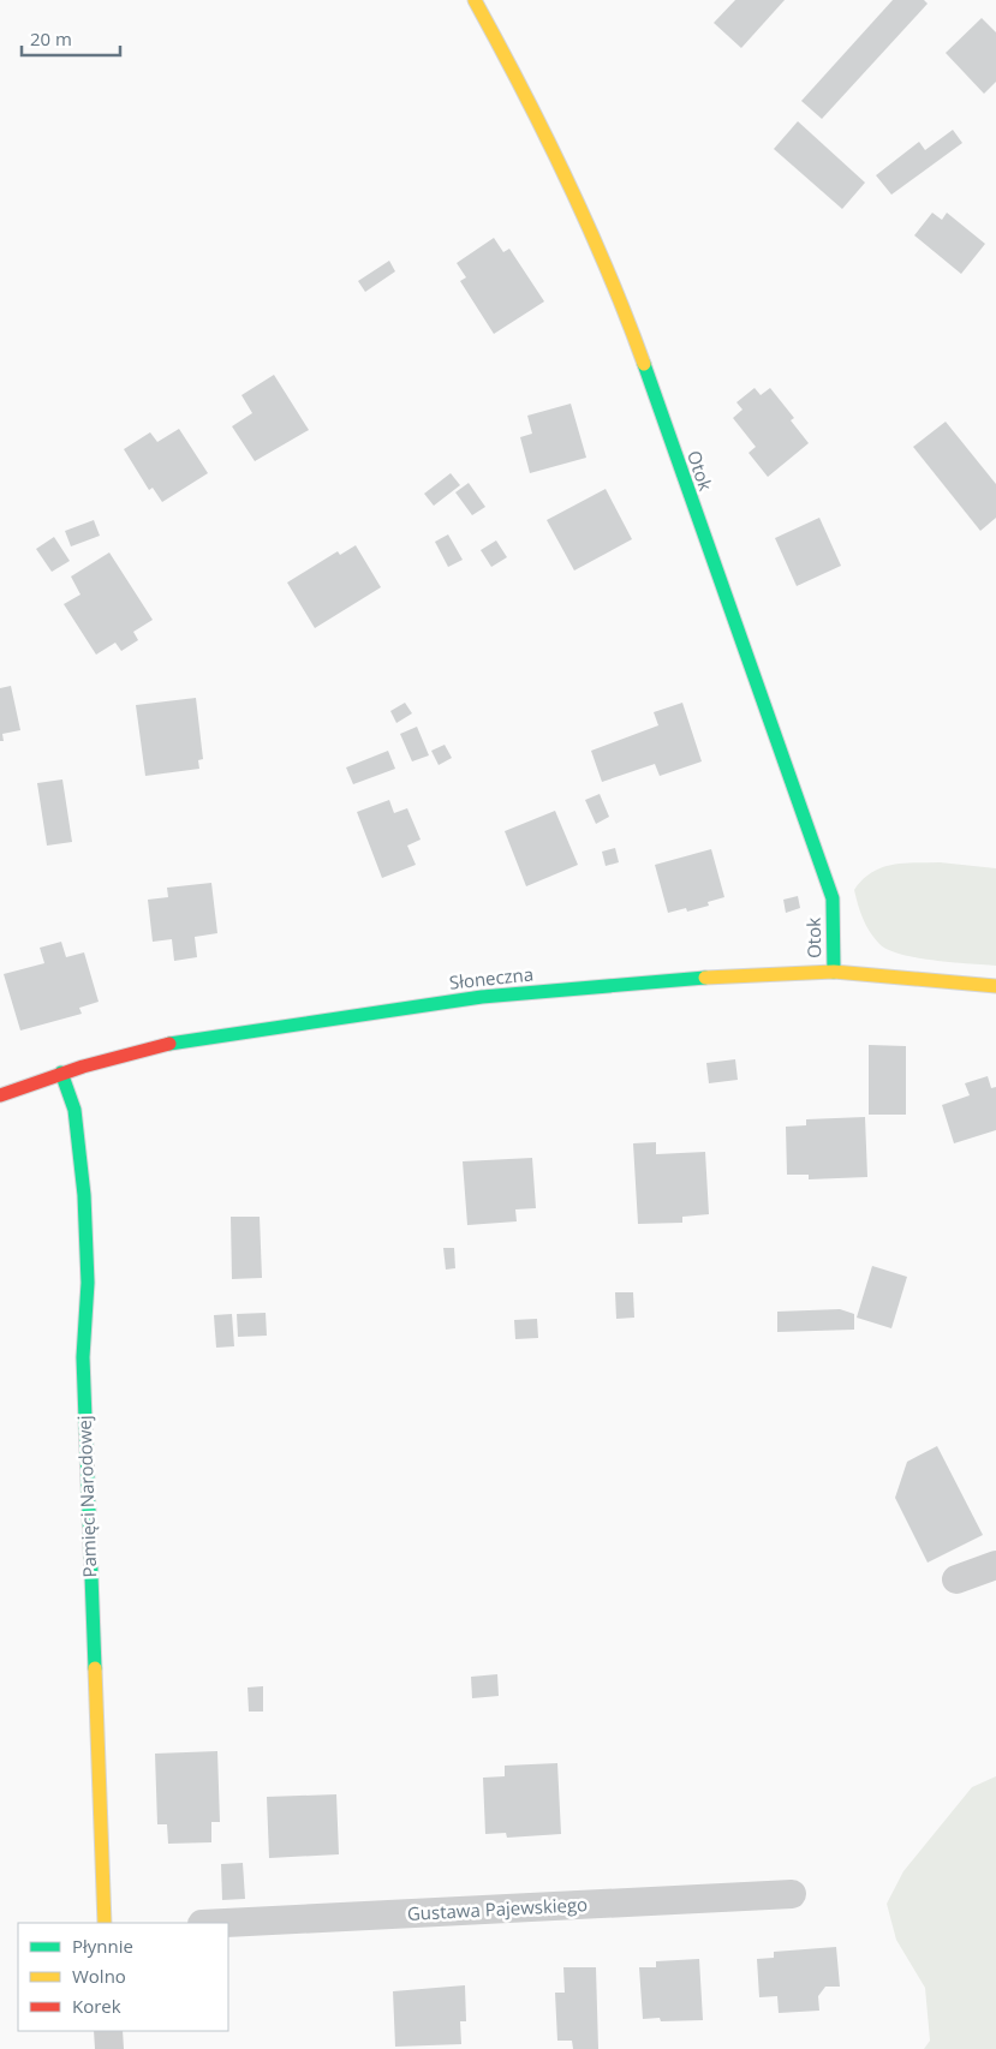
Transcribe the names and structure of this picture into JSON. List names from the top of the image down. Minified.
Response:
{"streets":{"street":["Otok","Słoneczna","Pamięci Narodowej","Gustawa Pajewskiego"]},"crossings":[["Otok","Słoneczna"],["Słoneczna","Pamięci Narodowej"]],"legend":["Płynnie","Wolno","Korek"],"scale_bar":"20 m"}
